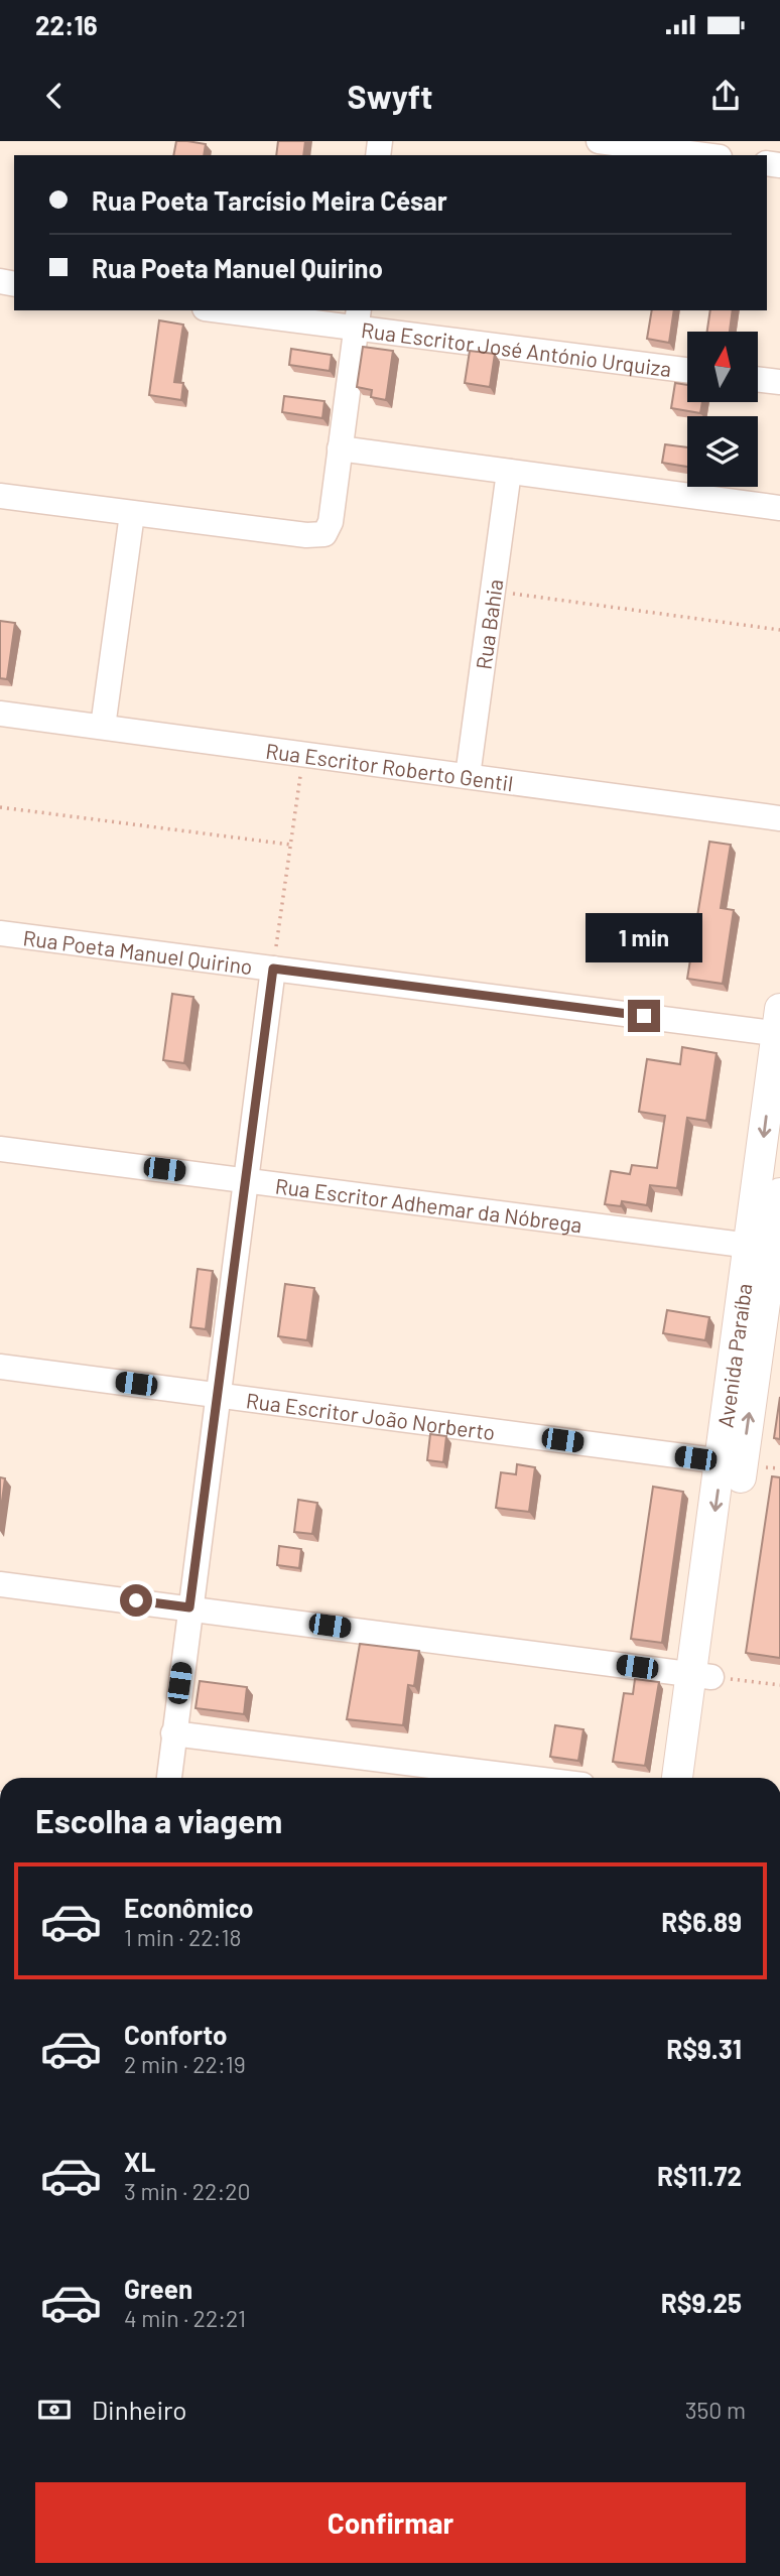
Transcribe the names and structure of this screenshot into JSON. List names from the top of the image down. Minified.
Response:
{"streets":{"street":["Rua Escritor José António Urquiza","Rua Bahia","Rua Escritor Roberto Gentil","Rua Poeta Manuel Quirino","Rua Escritor Adhemar da Nóbrega","Avenida Paraíba","Rua Escritor João Norberto"]},"crossings":[["Rua Bahia","Rua Escritor Roberto Gentil"],["Rua Poeta Manuel Quirino","Avenida Paraíba"],["Rua Escritor Adhemar da Nóbrega","Avenida Paraíba"],["Avenida Paraíba","Rua Escritor João Norberto"]],"north":"top","page":{"status":"22:16","header":"Swyft","banner":["Rua Poeta Tarcísio Meira César","Rua Poeta Manuel Quirino"],"bubble":"1 min","heading":"Escolha a viagem","list":[{"name":"Econômico","note":"1 min · 22:18","value":"R$6.89"},{"name":"Conforto","note":"2 min · 22:19","value":"R$9.31"},{"name":"XL","note":"3 min · 22:20","value":"R$11.72"},{"name":"Green","note":"4 min · 22:21","value":"R$9.25"}],"pay":["Dinheiro","350 m"],"buttons":"Confirmar"}}
